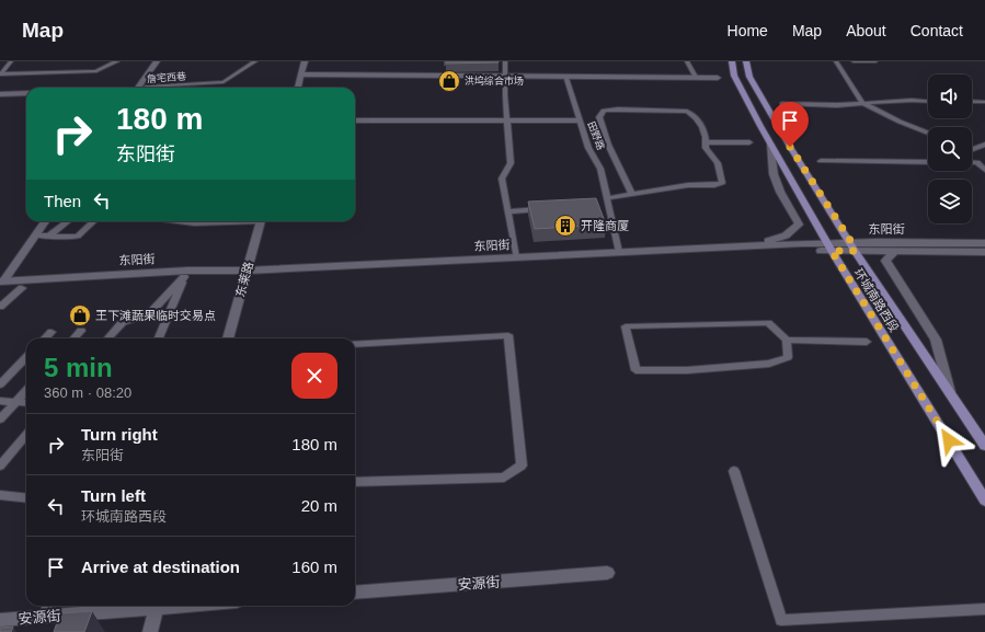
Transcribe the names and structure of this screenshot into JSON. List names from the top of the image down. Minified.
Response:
{"streets":{"main road":["东阳街","东莱路","环城南路西段","安源街"],"street":["詹宅西巷","田野路"]},"crossings":[["田野路","东阳街"],["东阳街","东莱路"],["东阳街","环城南路西段"]],"places":{"shop":["洪坞综合市场","王下滩蔬果临时交易点"],"building":["开隆商厦"]},"page":{"header":"Map","nav":["Home","Map","About","Contact"],"turn":["180 m","东阳街"],"then":"Then","heading":["5 min","360 m · 08:20"],"list":[{"name":"Turn right","note":"东阳街","value":"180 m"},{"name":"Turn left","note":"环城南路西段","value":"20 m"},{"name":"Arrive at destination","value":"160 m"}]}}
